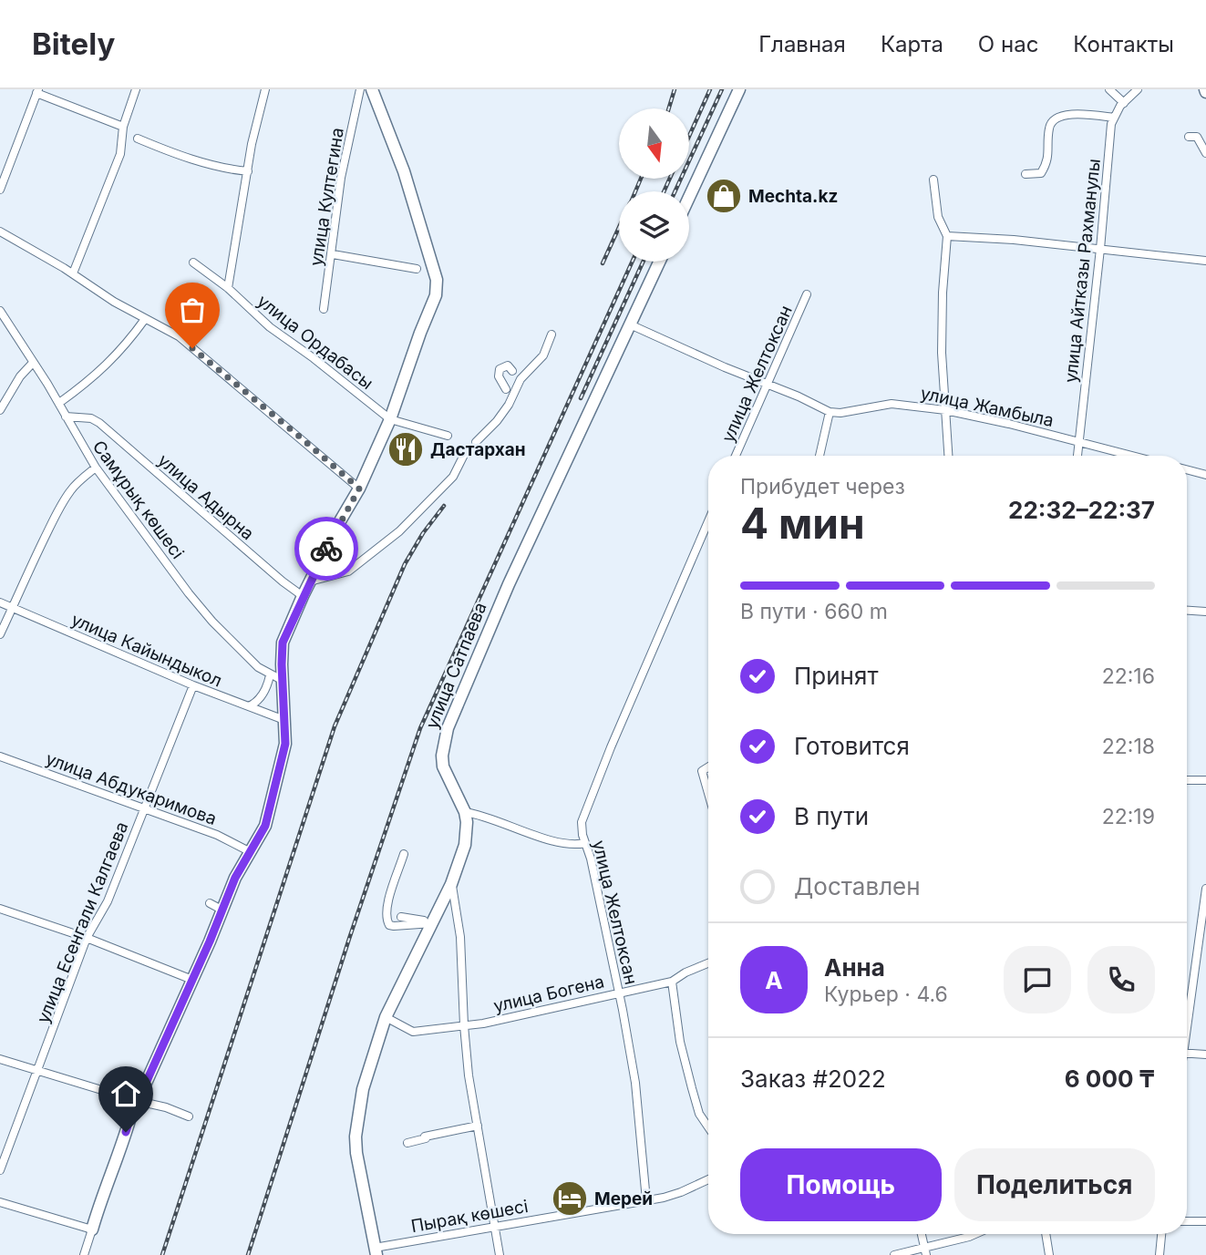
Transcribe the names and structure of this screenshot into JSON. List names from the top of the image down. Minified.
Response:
{"streets":{"street":["улица Култегина","улица Айтказы Рахманулы","улица Ордабасы","улица Желтоксан","улица Жамбыла","улица Адырна","Самұрық көшесі","улица Кайындыкол","улица Сатпаева","улица Абдукаримова","улица Есенгали Калгаева","улица Богена","Пырақ көшесі"]},"crossings":[["улица Айтказы Рахманулы","улица Жамбыла"],["улица Желтоксан","улица Жамбыла"],["улица Желтоксан","улица Богена"],["улица Желтоксан","Пырақ көшесі"],["улица Жамбыла","улица Сатпаева"],["улица Адырна","Самұрық көшесі"],["улица Кайындыкол","улица Есенгали Калгаева"],["улица Сатпаева","улица Богена"],["улица Сатпаева","Пырақ көшесі"],["улица Абдукаримова","улица Есенгали Калгаева"]],"places":{"shop":["Mechta.kz"],"restaurant":["Дастархан"],"hotel":["Мерей"]},"north":"bottom","page":{"header":"Bitely","nav":["Главная","Карта","О нас","Контакты"],"heading":["4 мин","Прибудет через","22:32–22:37"],"panel":["Анна","Курьер · 4.6","Заказ #2022","6 000 ₸"],"bar":"В пути · 660 m","list":[["Принят","22:16"],["Готовится","22:18"],["В пути","22:19"],"Доставлен"],"round":"А","buttons":["Помощь","Поделиться"]}}
